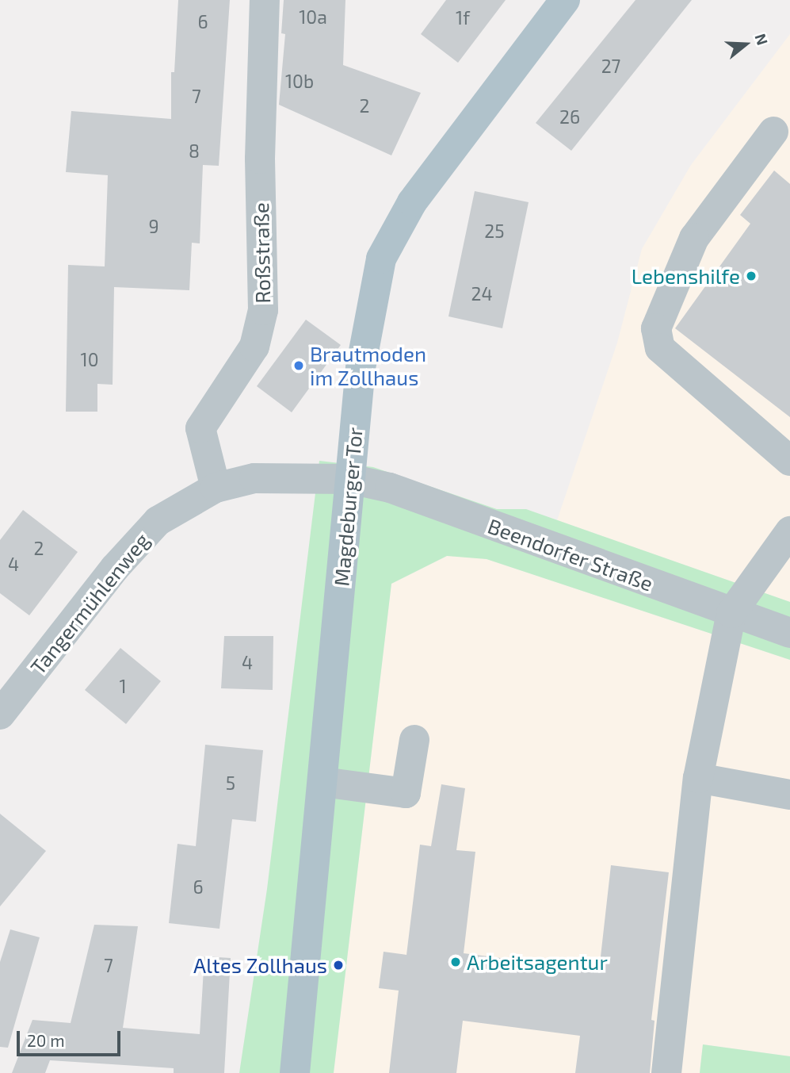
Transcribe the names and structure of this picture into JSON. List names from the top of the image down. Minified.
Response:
{"streets":{"main road":["Magdeburger Tor"],"street":["Roßstraße","Beendorfer Straße","Tangermühlenweg"]},"crossings":[["Roßstraße","Tangermühlenweg"],["Magdeburger Tor","Beendorfer Straße"],["Magdeburger Tor","Tangermühlenweg"],["Beendorfer Straße","Tangermühlenweg"]],"places":["Lebenshilfe","Brautmoden im Zollhaus","Arbeitsagentur","Altes Zollhaus"],"house_numbers":["10a","1f","6","27","10b","7","2","26","8","9","25","24","10","2","4","4","1","5","6","7"],"scale_bar":"20 m","north":"right"}
